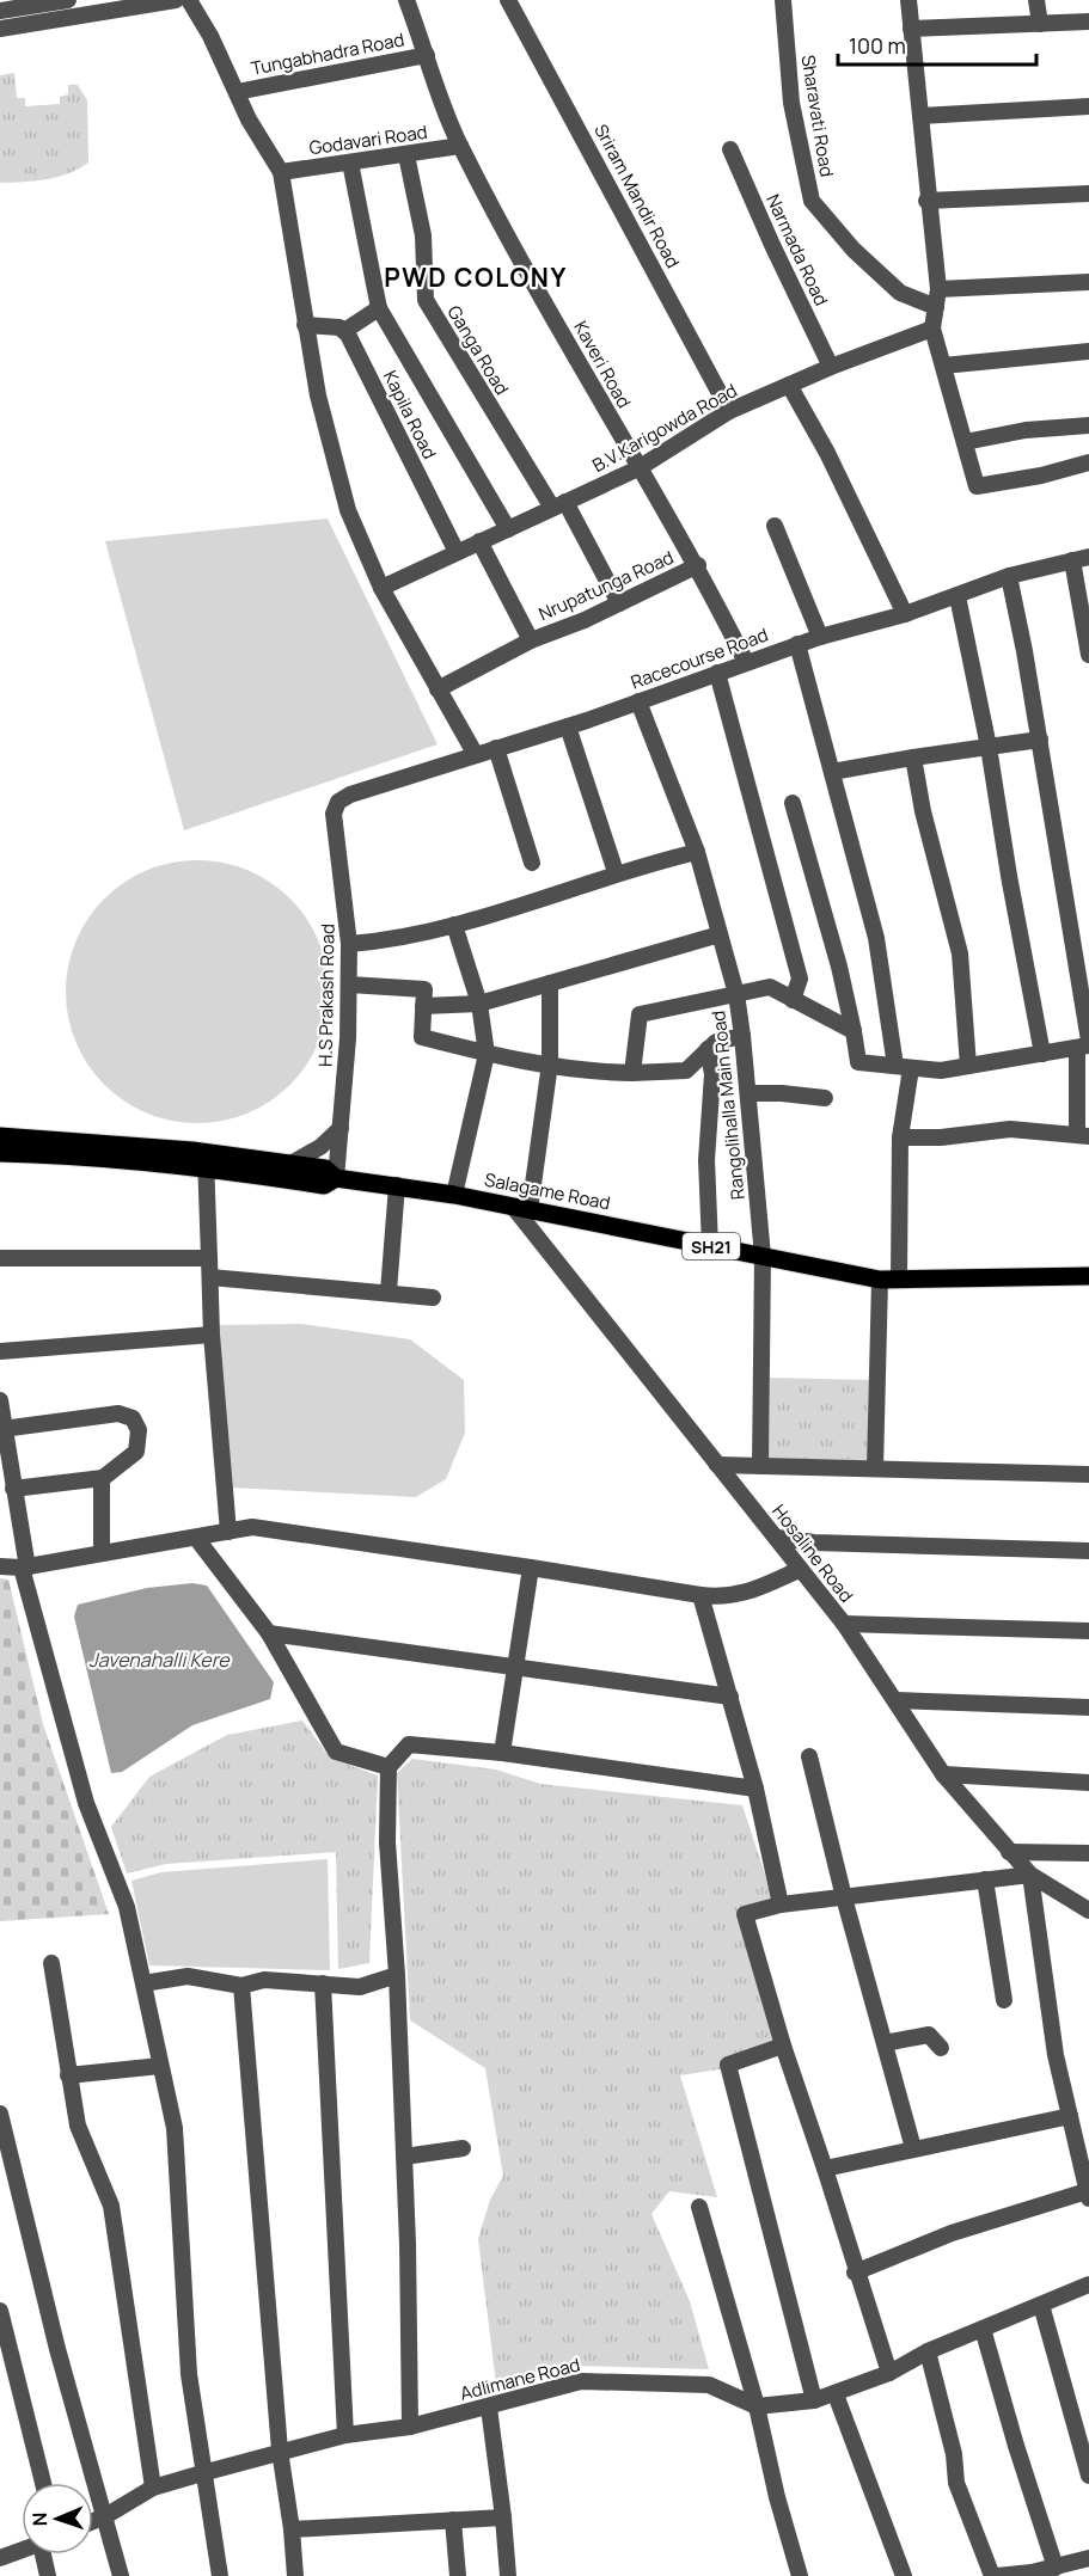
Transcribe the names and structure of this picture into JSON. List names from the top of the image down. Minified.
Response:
{"streets":{"main road":["Salagame Road","SH21"],"street":["Tungabhadra Road","Sharavati Road","Godavari Road","Sriram Mandir Road","Narmada Road","Ganga Road","Kaveri Road","Kapila Road","B.V.Karigowda Road","Nrupatunga Road","Racecourse Road","H.S Prakash Road","Rangolihalla Main Road","Hosaline Road","Adlimane Road"]},"crossings":[["Tungabhadra Road","Kaveri Road"],["Godavari Road","Ganga Road"],["Godavari Road","Kaveri Road"],["Sriram Mandir Road","B.V.Karigowda Road"],["Narmada Road","B.V.Karigowda Road"],["Ganga Road","B.V.Karigowda Road"],["Ganga Road","Nrupatunga Road"],["Kaveri Road","B.V.Karigowda Road"],["Kaveri Road","Nrupatunga Road"],["Kaveri Road","Racecourse Road"],["Kapila Road","B.V.Karigowda Road"],["Racecourse Road","H.S Prakash Road"],["Racecourse Road","Rangolihalla Main Road"],["H.S Prakash Road","Salagame Road"],["Rangolihalla Main Road","Salagame Road"],["Salagame Road","Hosaline Road"]],"districts":["PWD COLONY"],"water":["Javenahalli Kere"],"scale_bar":"100 m","north":"left"}
